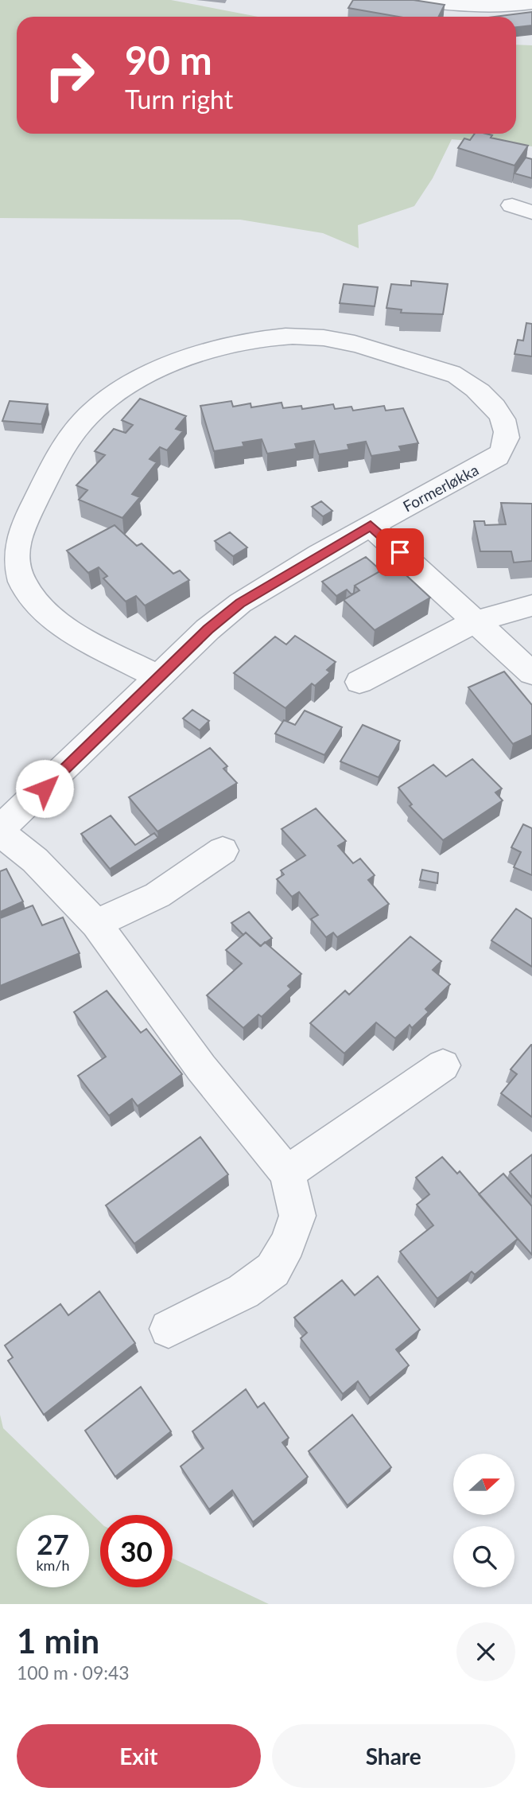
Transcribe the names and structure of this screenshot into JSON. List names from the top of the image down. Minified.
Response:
{"streets":{"street":["Formerløkka"]},"north":"right","page":{"turn":["90 m","Turn right"],"speed":"27 km/h","limit":"30","heading":["1 min","100 m · 09:43"],"buttons":["Exit","Share"]}}
